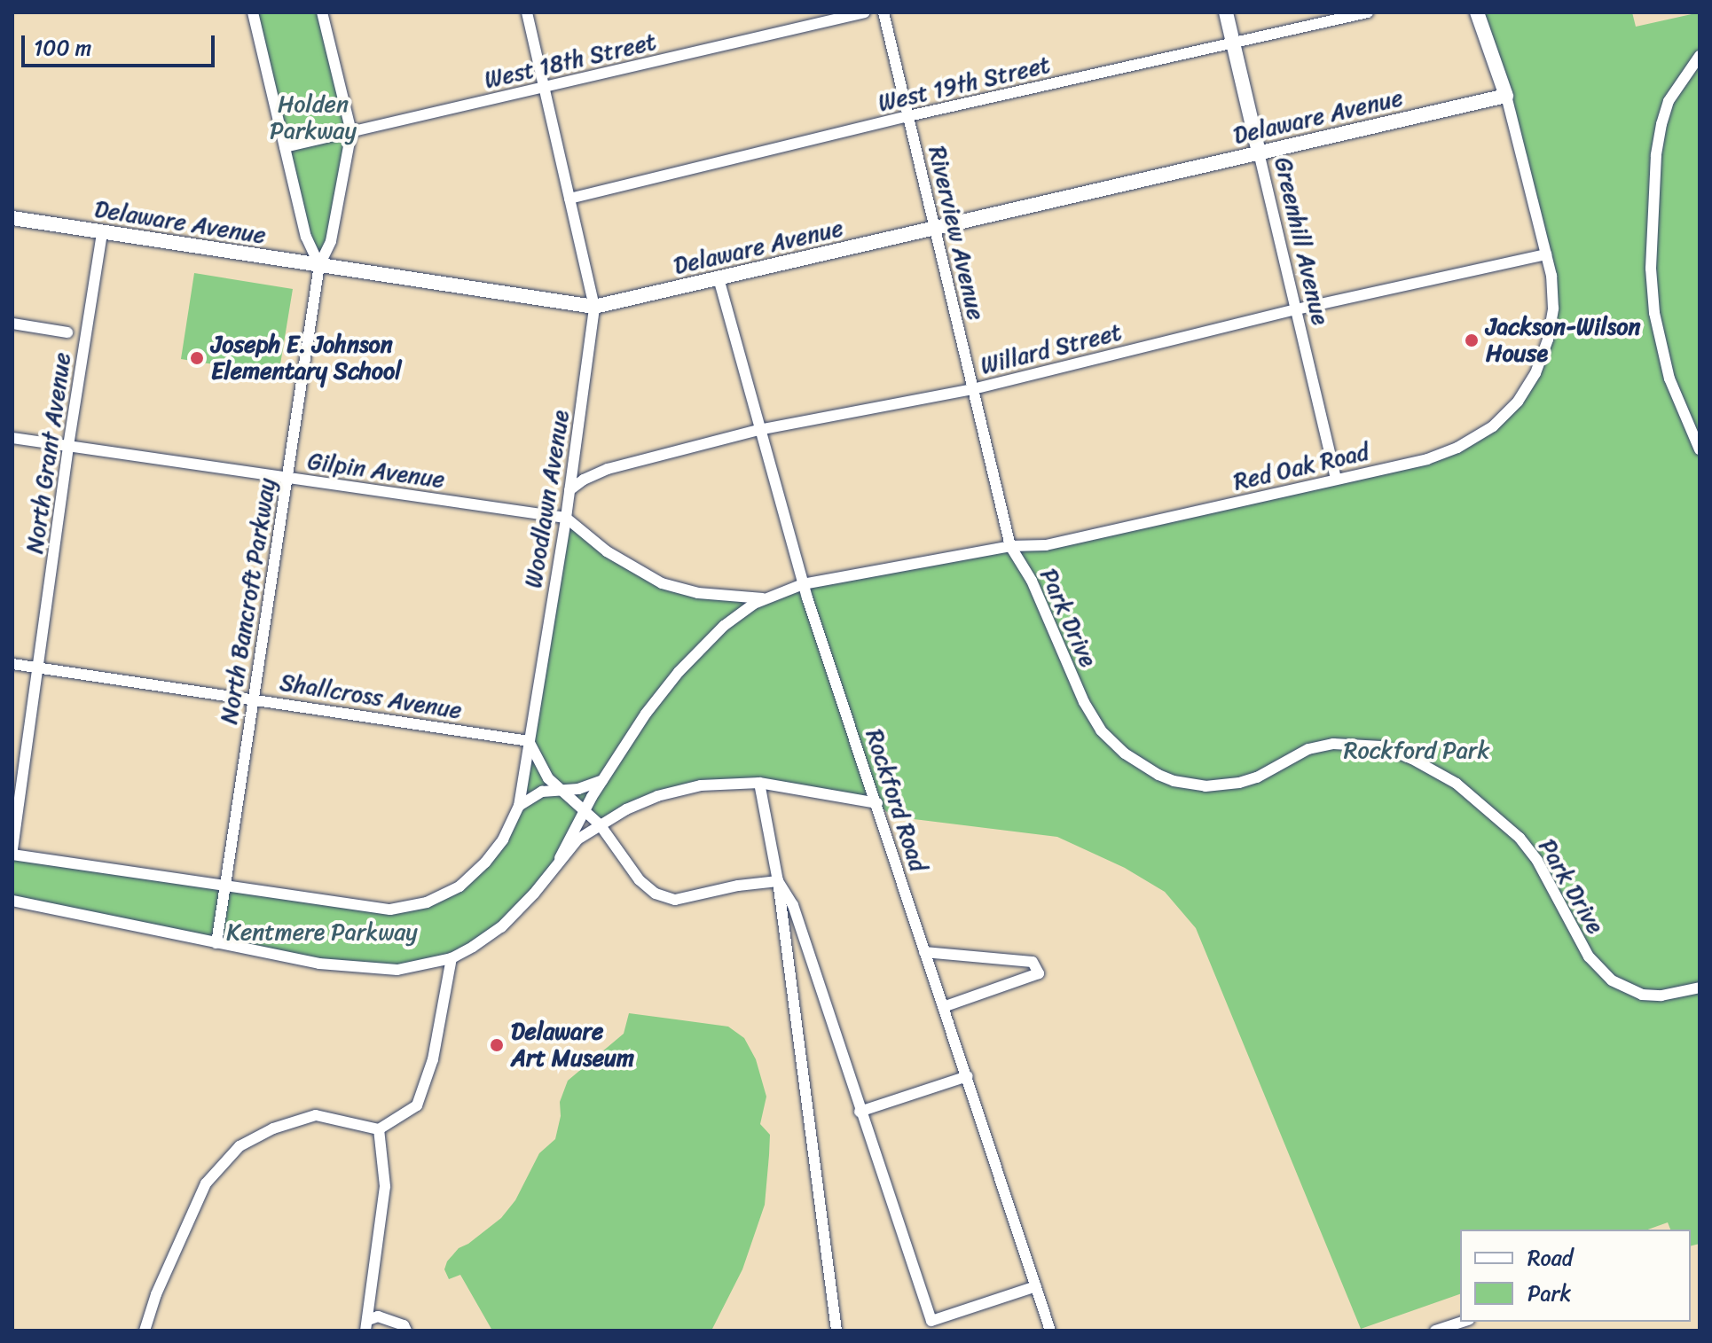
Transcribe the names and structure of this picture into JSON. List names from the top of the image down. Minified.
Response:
{"streets":{"street":["West 18th Street","West 19th Street","Delaware Avenue","Riverview Avenue","Greenhill Avenue","Willard Street","North Grant Avenue","Red Oak Road","Gilpin Avenue","Woodlawn Avenue","North Bancroft Parkway","Park Drive","Shallcross Avenue","Rockford Road"]},"crossings":[["West 18th Street","Woodlawn Avenue"],["West 18th Street","North Bancroft Parkway"],["West 19th Street","Riverview Avenue"],["West 19th Street","Greenhill Avenue"],["West 19th Street","Woodlawn Avenue"],["Delaware Avenue","Riverview Avenue"],["Delaware Avenue","Greenhill Avenue"],["Delaware Avenue","North Grant Avenue"],["Delaware Avenue","Red Oak Road"],["Delaware Avenue","Woodlawn Avenue"],["Delaware Avenue","North Bancroft Parkway"],["Delaware Avenue","Rockford Road"],["Riverview Avenue","Willard Street"],["Riverview Avenue","Red Oak Road"],["Riverview Avenue","Park Drive"],["Greenhill Avenue","Willard Street"],["Greenhill Avenue","Red Oak Road"],["Willard Street","Red Oak Road"],["Willard Street","Woodlawn Avenue"],["Willard Street","Rockford Road"],["North Grant Avenue","Gilpin Avenue"],["North Grant Avenue","Shallcross Avenue"],["Red Oak Road","Gilpin Avenue"],["Red Oak Road","Woodlawn Avenue"],["Red Oak Road","Park Drive"],["Red Oak Road","Rockford Road"],["Gilpin Avenue","Woodlawn Avenue"],["Gilpin Avenue","North Bancroft Parkway"],["Woodlawn Avenue","North Bancroft Parkway"],["Woodlawn Avenue","Shallcross Avenue"],["North Bancroft Parkway","Shallcross Avenue"]],"parks":["Holden Parkway","Rockford Park","Kentmere Parkway"],"places":["Jackson-Wilson House","Joseph E. Johnson Elementary School","Delaware Art Museum"],"legend":["Road","Park"],"scale_bar":"100 m"}
